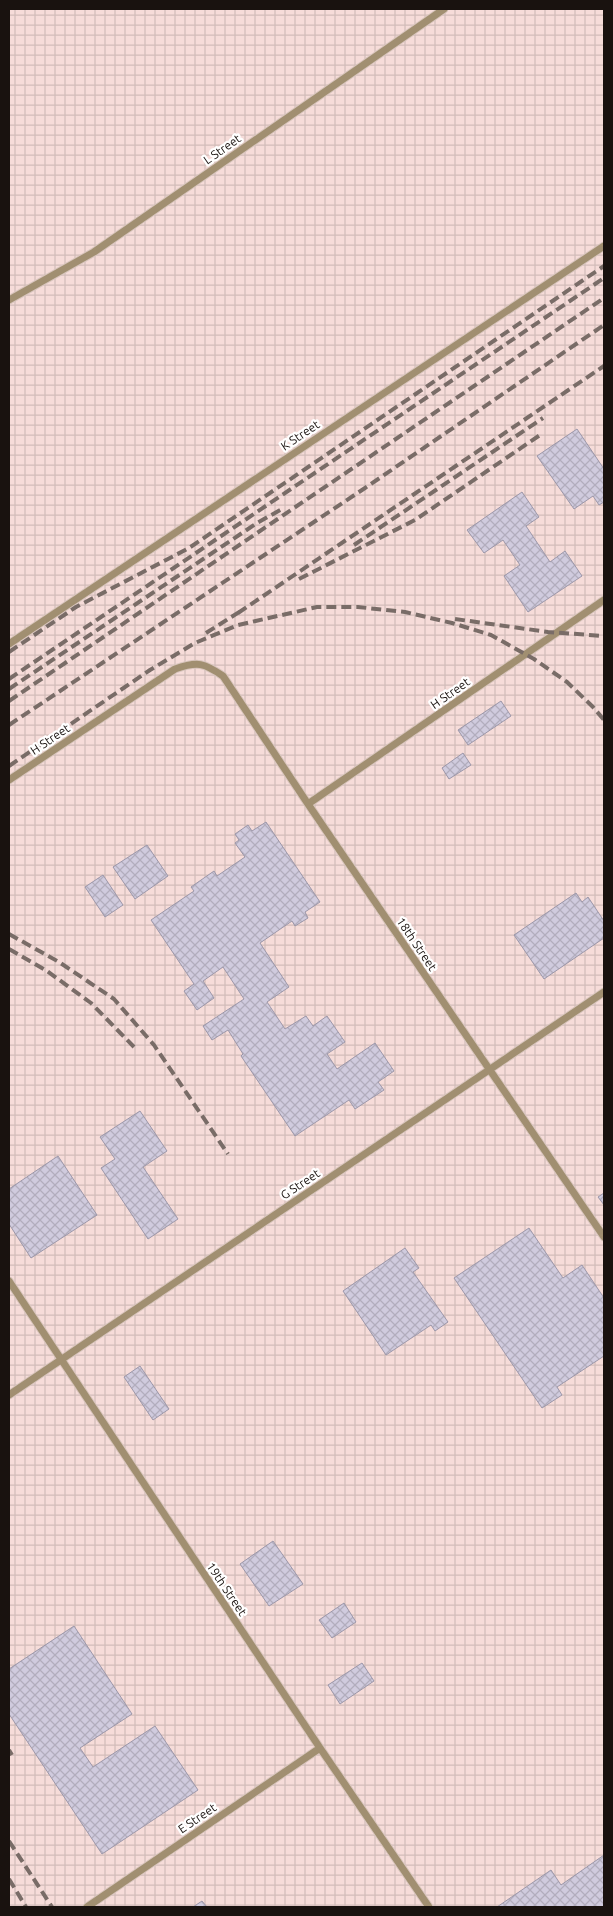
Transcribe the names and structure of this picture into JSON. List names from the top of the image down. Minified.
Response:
{"streets":{"lane":["L Street","K Street","H Street","18th Street","G Street","19th Street","E Street"]},"crossings":[["H Street","18th Street"],["18th Street","G Street"],["G Street","19th Street"],["19th Street","E Street"]]}
